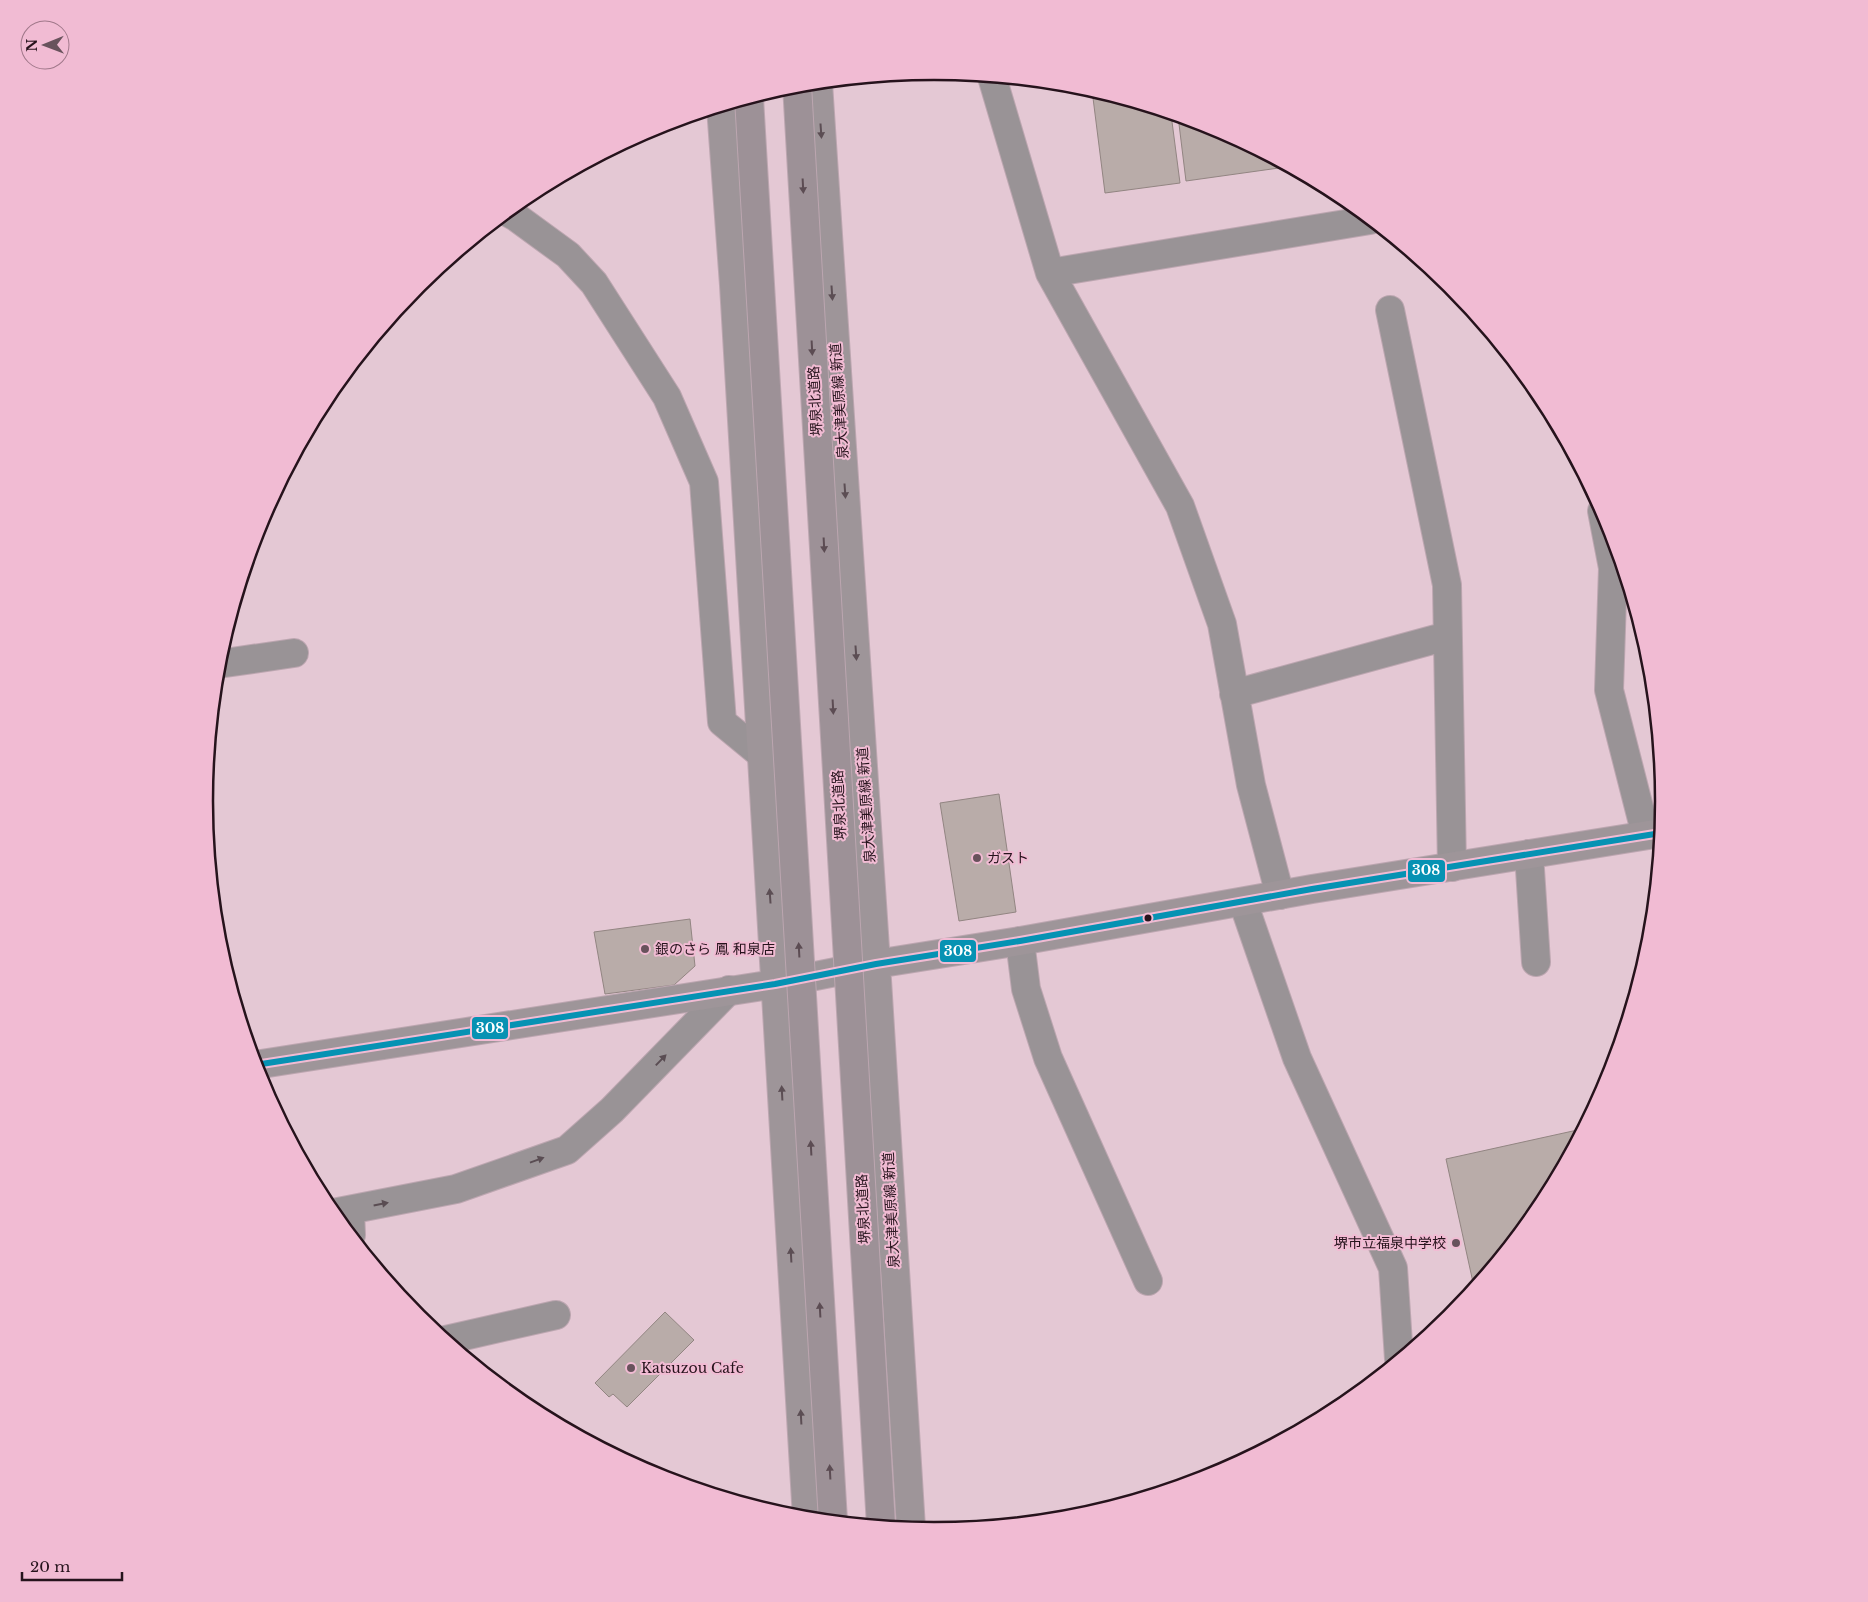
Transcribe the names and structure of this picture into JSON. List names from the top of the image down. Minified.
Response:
{"streets":{"highway":["堺泉北道路"],"main road":["泉大津美原線 新道"]},"places":["ガスト","銀のさら 鳳 和泉店","堺市立福泉中学校","Katsuzou Cafe"],"lines":["transit line 308"],"scale_bar":"20 m","north":"left"}
